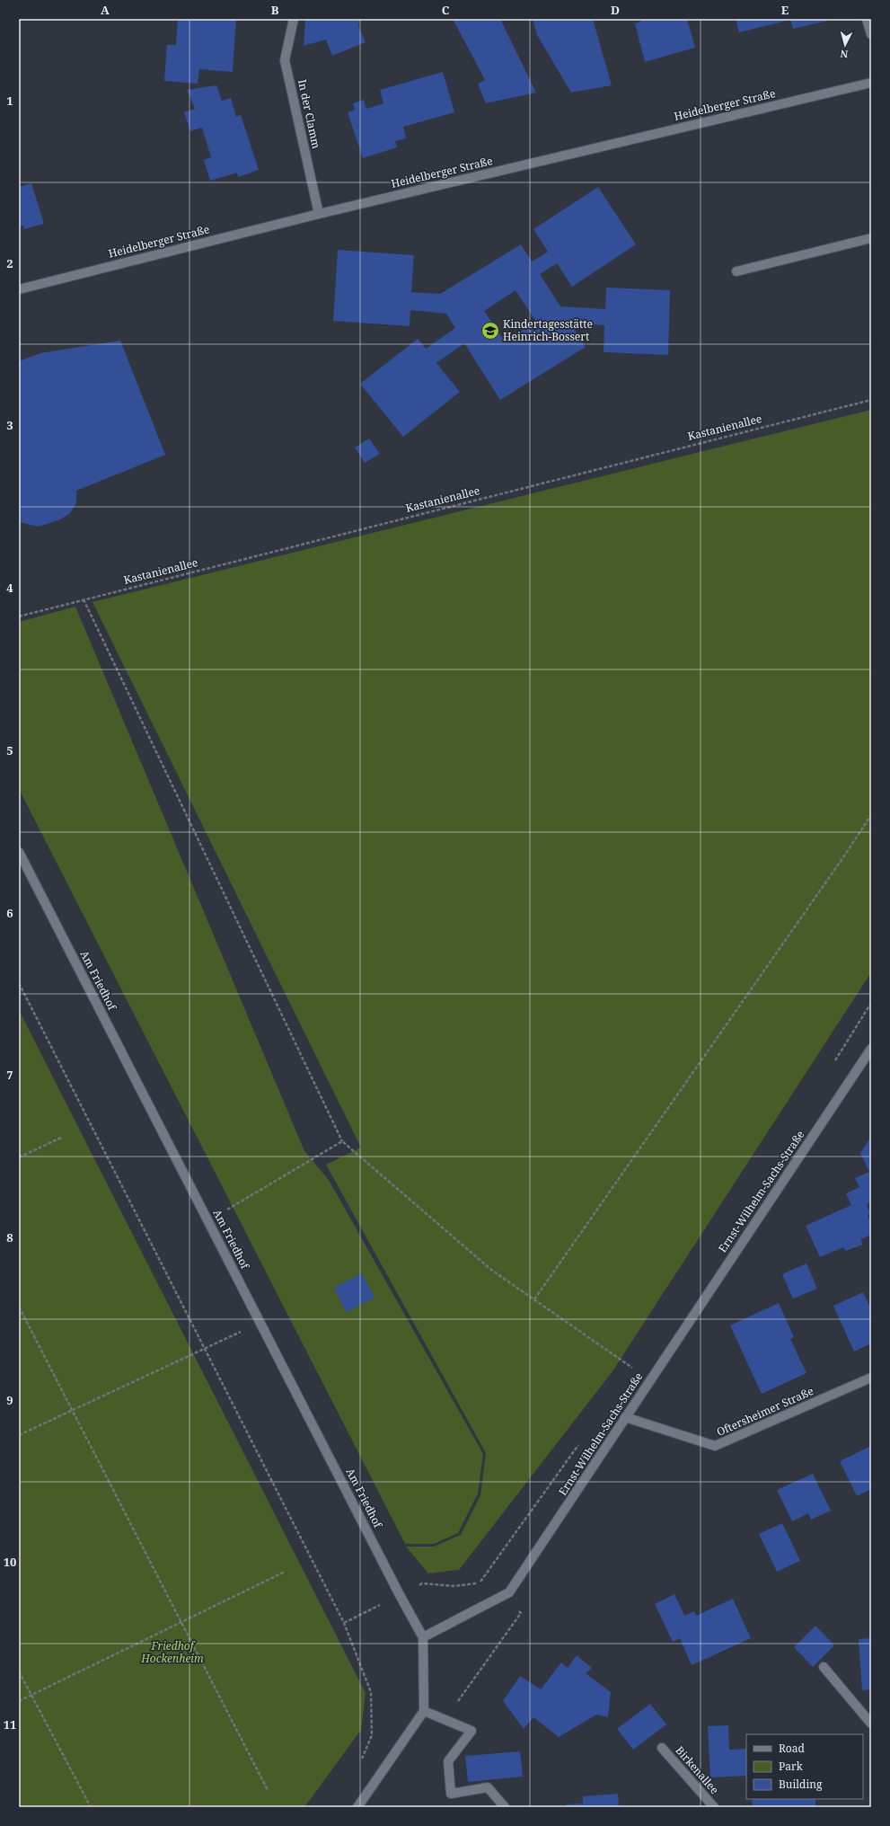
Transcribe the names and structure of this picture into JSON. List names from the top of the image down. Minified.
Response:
{"streets":{"street":["Heidelberger Straße","In der Clamm","Am Friedhof","Ernst-Wilhelm-Sachs-Straße","Oftersheimer Straße","Birkenallee"],"path":["Kastanienallee"]},"crossings":[["Heidelberger Straße","In der Clamm"],["Am Friedhof","Ernst-Wilhelm-Sachs-Straße"],["Ernst-Wilhelm-Sachs-Straße","Oftersheimer Straße"]],"parks":["Friedhof Hockenheim"],"places":{"school or university":["Kindertagesstätte Heinrich-Bossert"]},"legend":["Road","Park","Building"],"north":"bottom","grid":{"columns":["A","B","C","D","E"],"rows":["1","2","3","4","5","6","7","8","9","10","11"]}}
